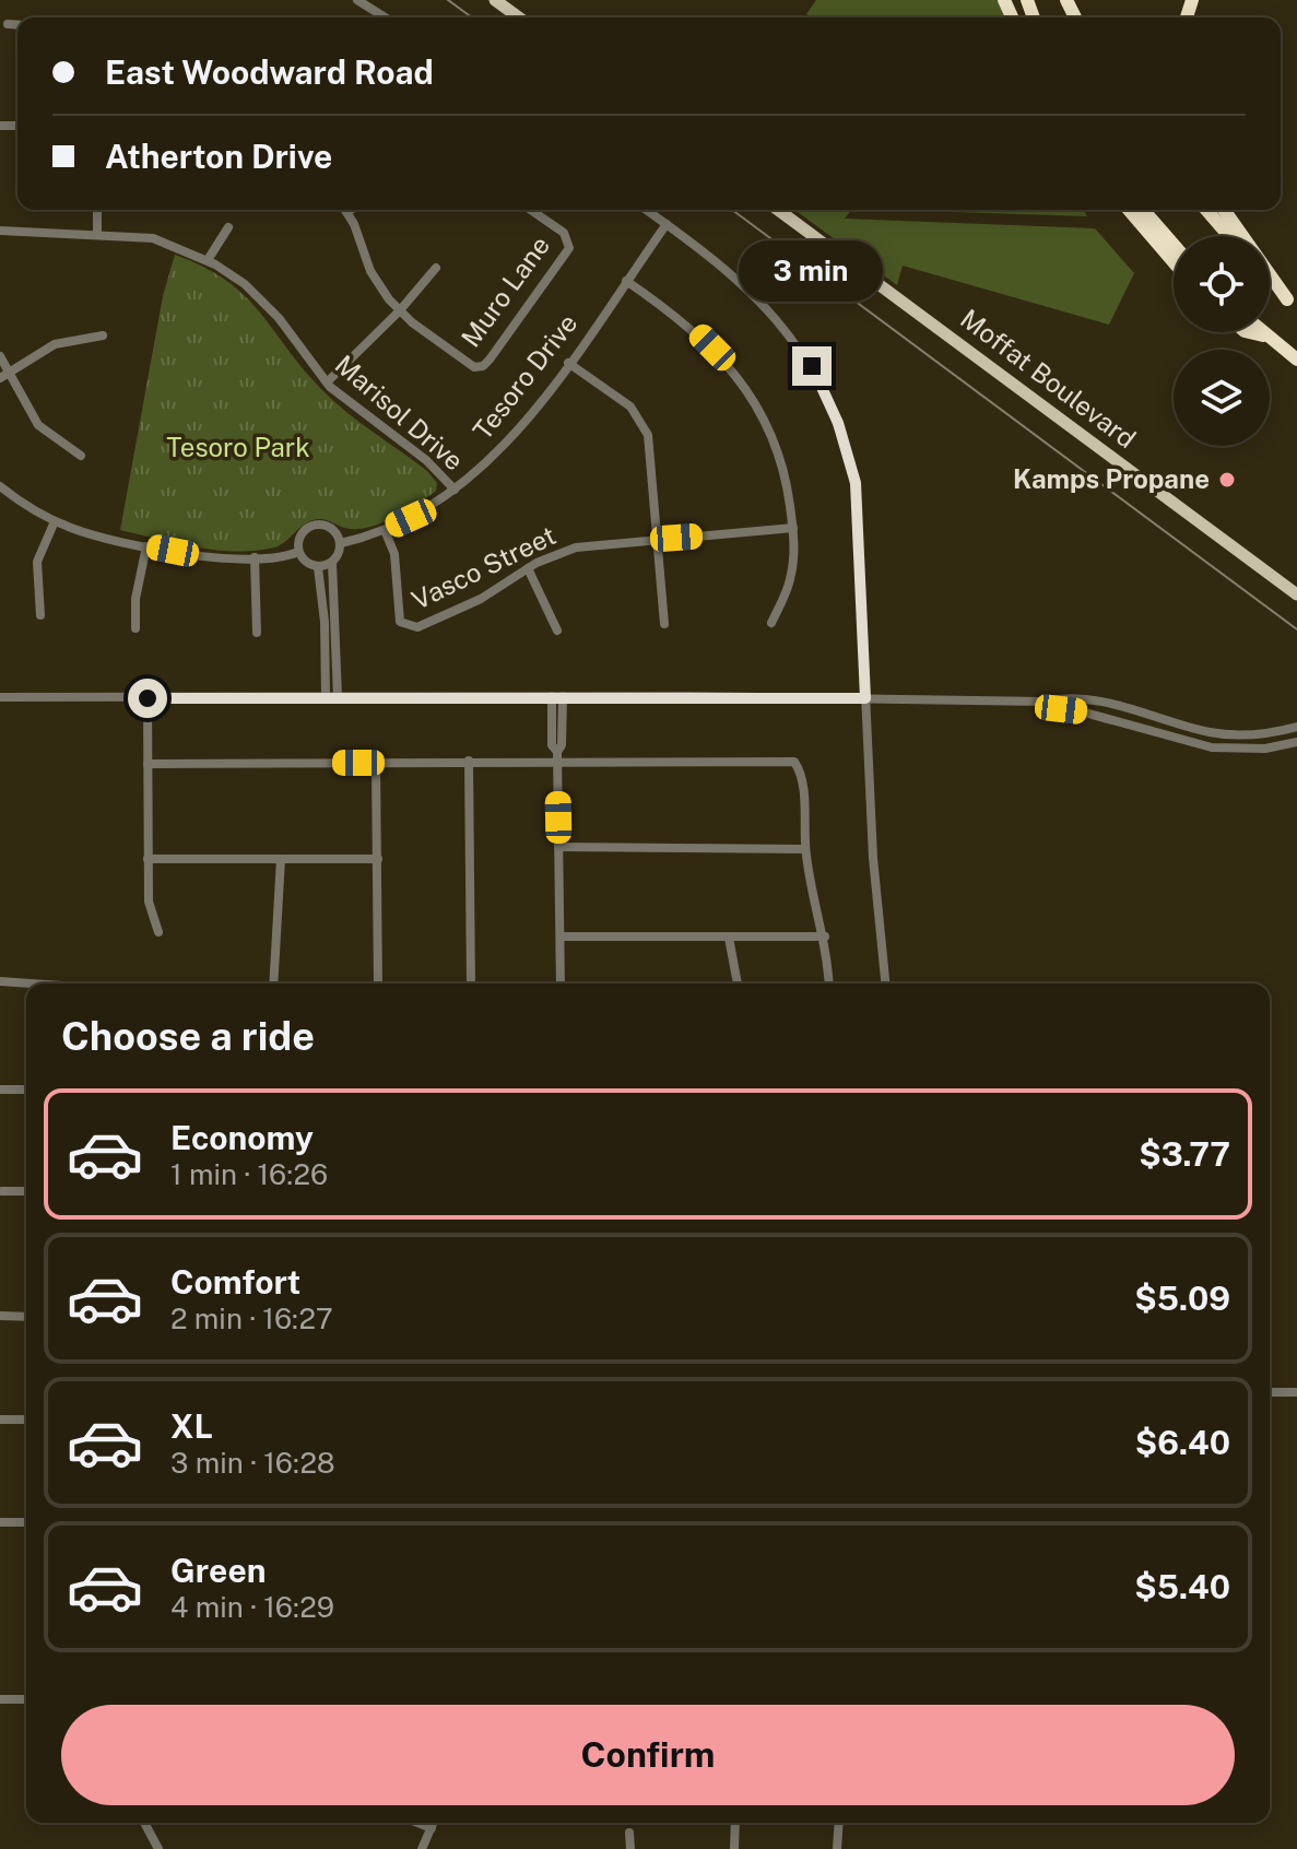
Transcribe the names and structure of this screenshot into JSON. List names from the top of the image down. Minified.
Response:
{"streets":{"main road":["Moffat Boulevard"],"street":["Muro Lane","Tesoro Drive","Marisol Drive","Vasco Street"]},"crossings":[["Tesoro Drive","Marisol Drive"],["Tesoro Drive","Vasco Street"]],"parks":["Tesoro Park"],"places":["Kamps Propane"],"page":{"banner":["East Woodward Road","Atherton Drive"],"bubble":"3 min","heading":"Choose a ride","list":[{"name":"Economy","note":"1 min · 16:26","value":"$3.77"},{"name":"Comfort","note":"2 min · 16:27","value":"$5.09"},{"name":"XL","note":"3 min · 16:28","value":"$6.40"},{"name":"Green","note":"4 min · 16:29","value":"$5.40"}],"buttons":"Confirm"}}
